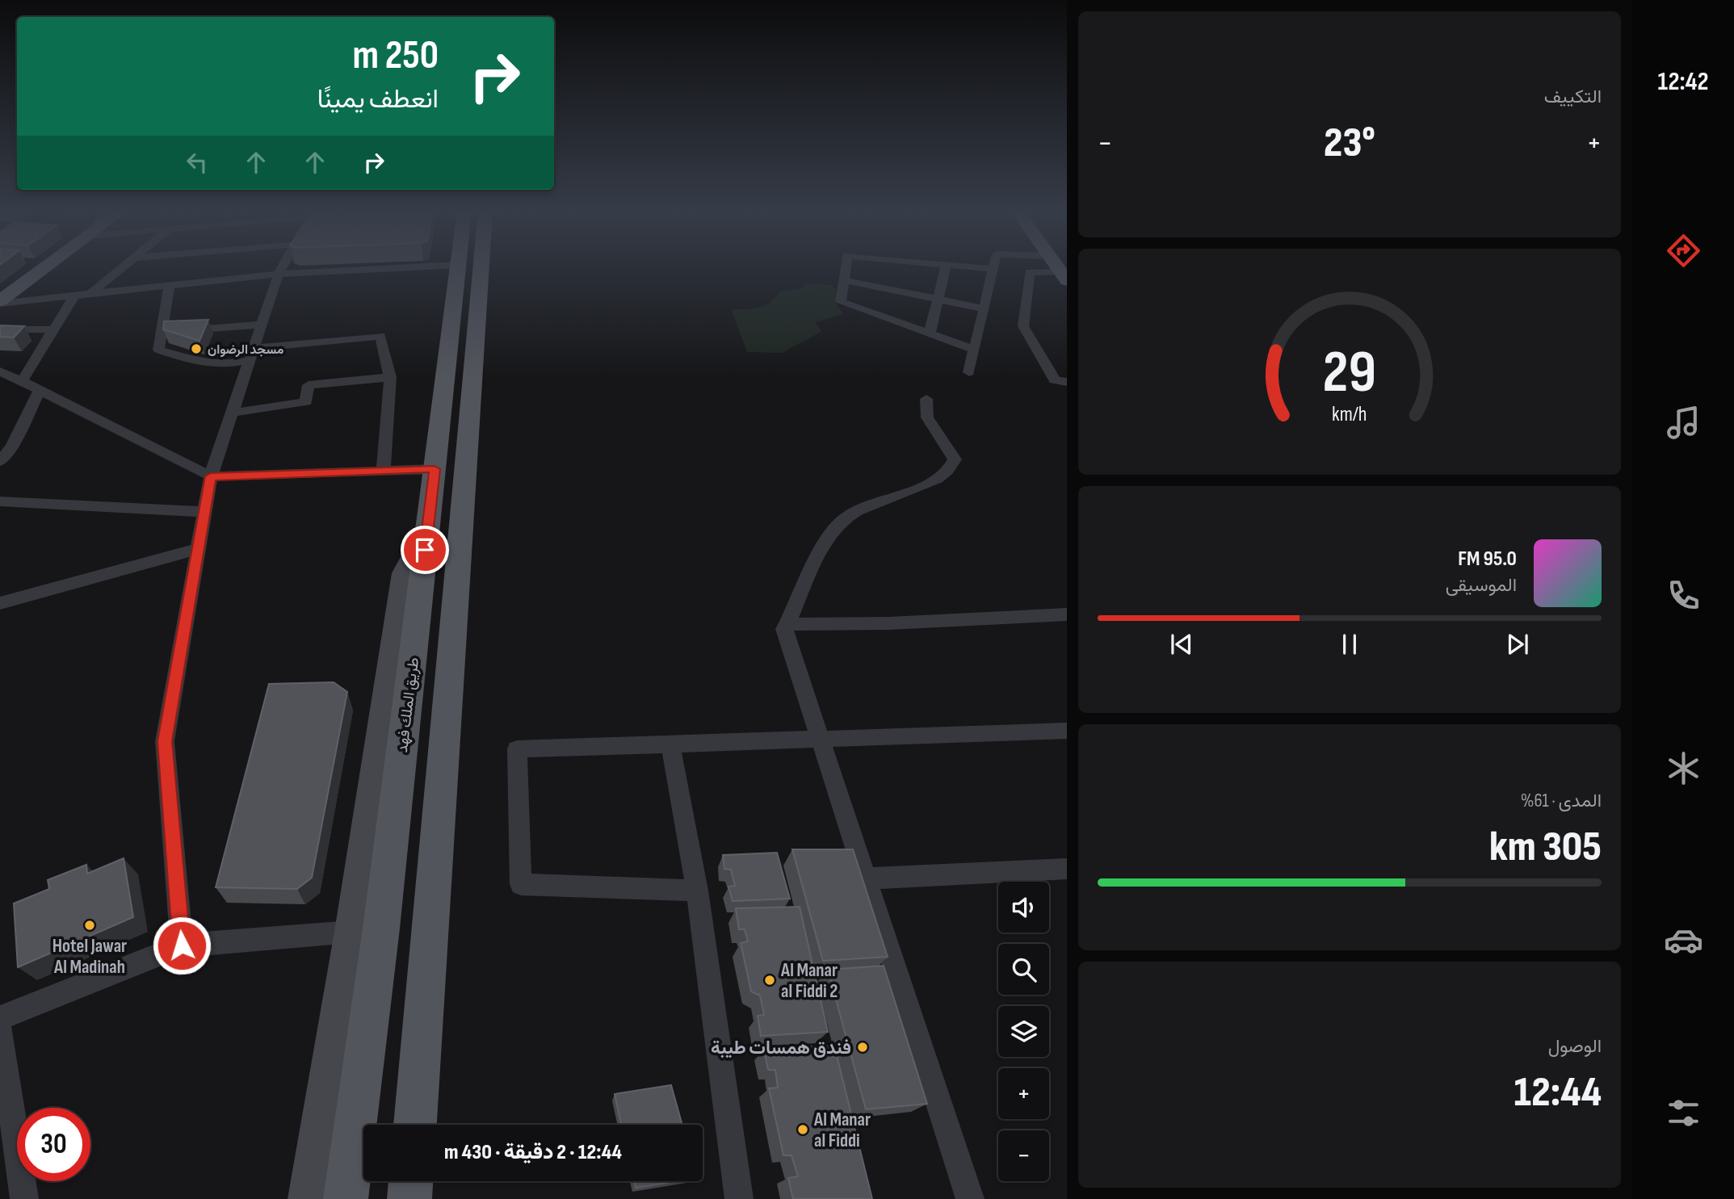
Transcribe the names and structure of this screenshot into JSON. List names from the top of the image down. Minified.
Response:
{"streets":{"main road":["طريق الملك فهد"]},"places":["مسجد الرضوان","Hotel Jawar Al Madinah","Al Manar al Fiddi 2","فندق همسات طيبة","Al Manar al Fiddi"],"page":{"tabs":"12:42","tile":["التكييف",["المدى · 61%","305 km"],["الوصول","12:44"]],"turn":["250 m","انعطف يمينًا"],"heat":["−","23°","+"],"song":["95.0 FM","الموسيقى"],"map_buttons":["+","−"],"limit":"30","trip":"12:44 · 2 دقيقة · 430 m","gauge":["29","km/h"]}}
